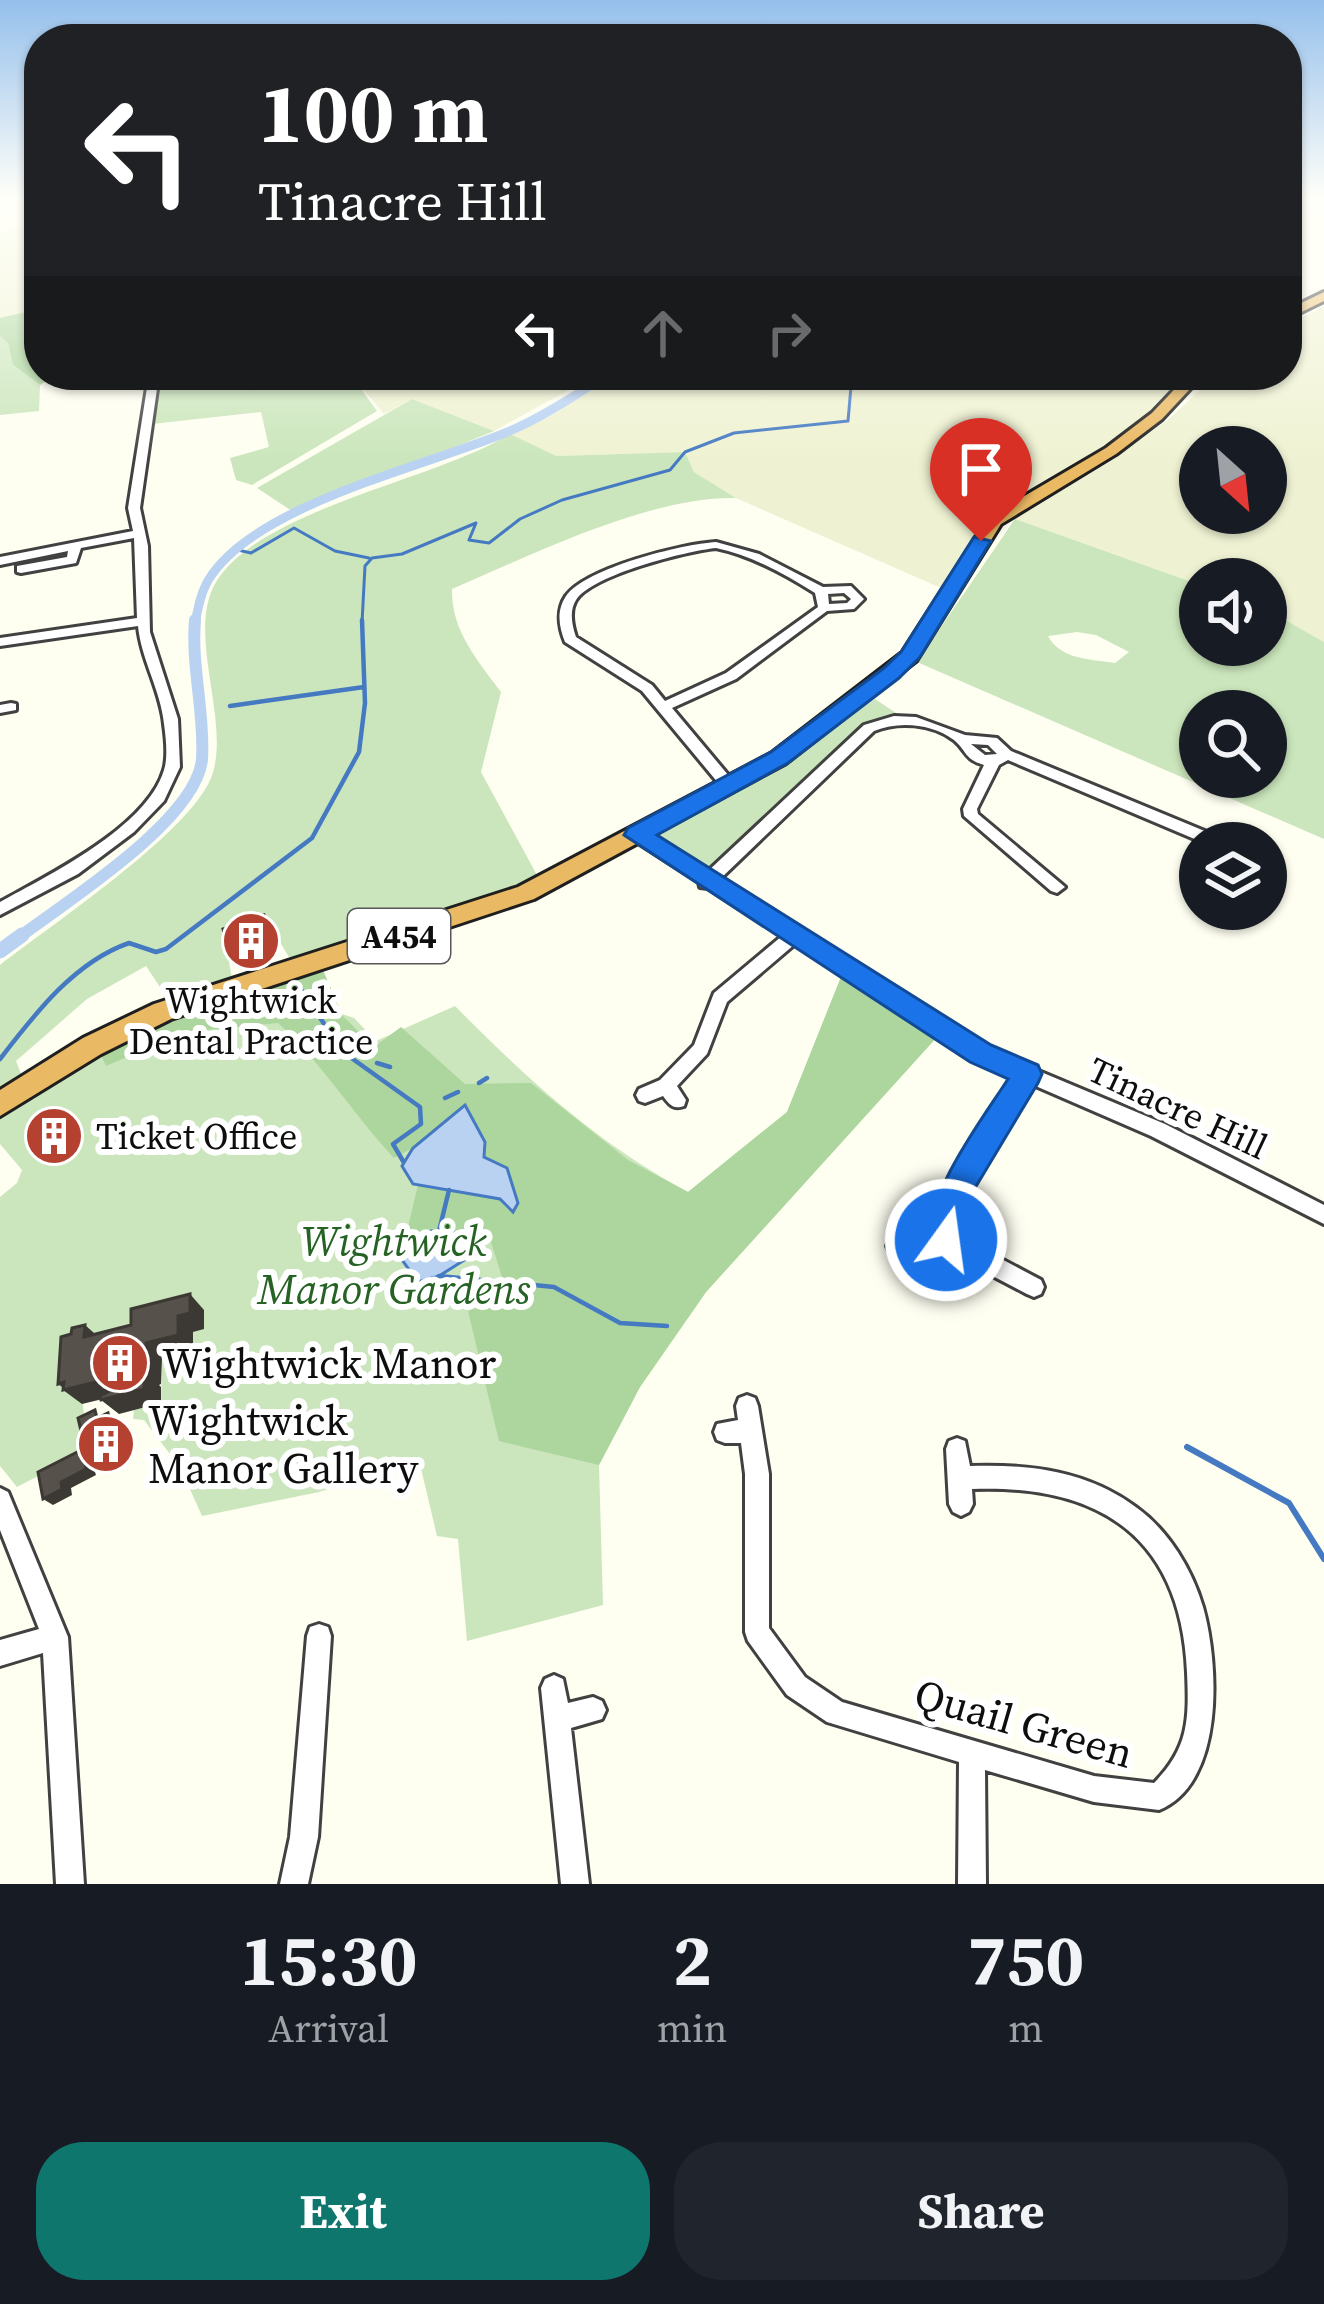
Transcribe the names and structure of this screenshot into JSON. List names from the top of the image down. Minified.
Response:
{"streets":{"highway":["A454"],"street":["Tinacre Hill","Quail Green"]},"crossings":[["A454","Tinacre Hill"]],"parks":["Wightwick Manor Gardens"],"places":{"building":["Wightwick Dental Practice","Ticket Office","Wightwick Manor","Wightwick Manor Gallery"]},"north":"bottom right","page":{"turn":["100 m","Tinacre Hill"],"eta":["15:30","Arrival","2","min","750","m"],"buttons":["Exit","Share"]}}
